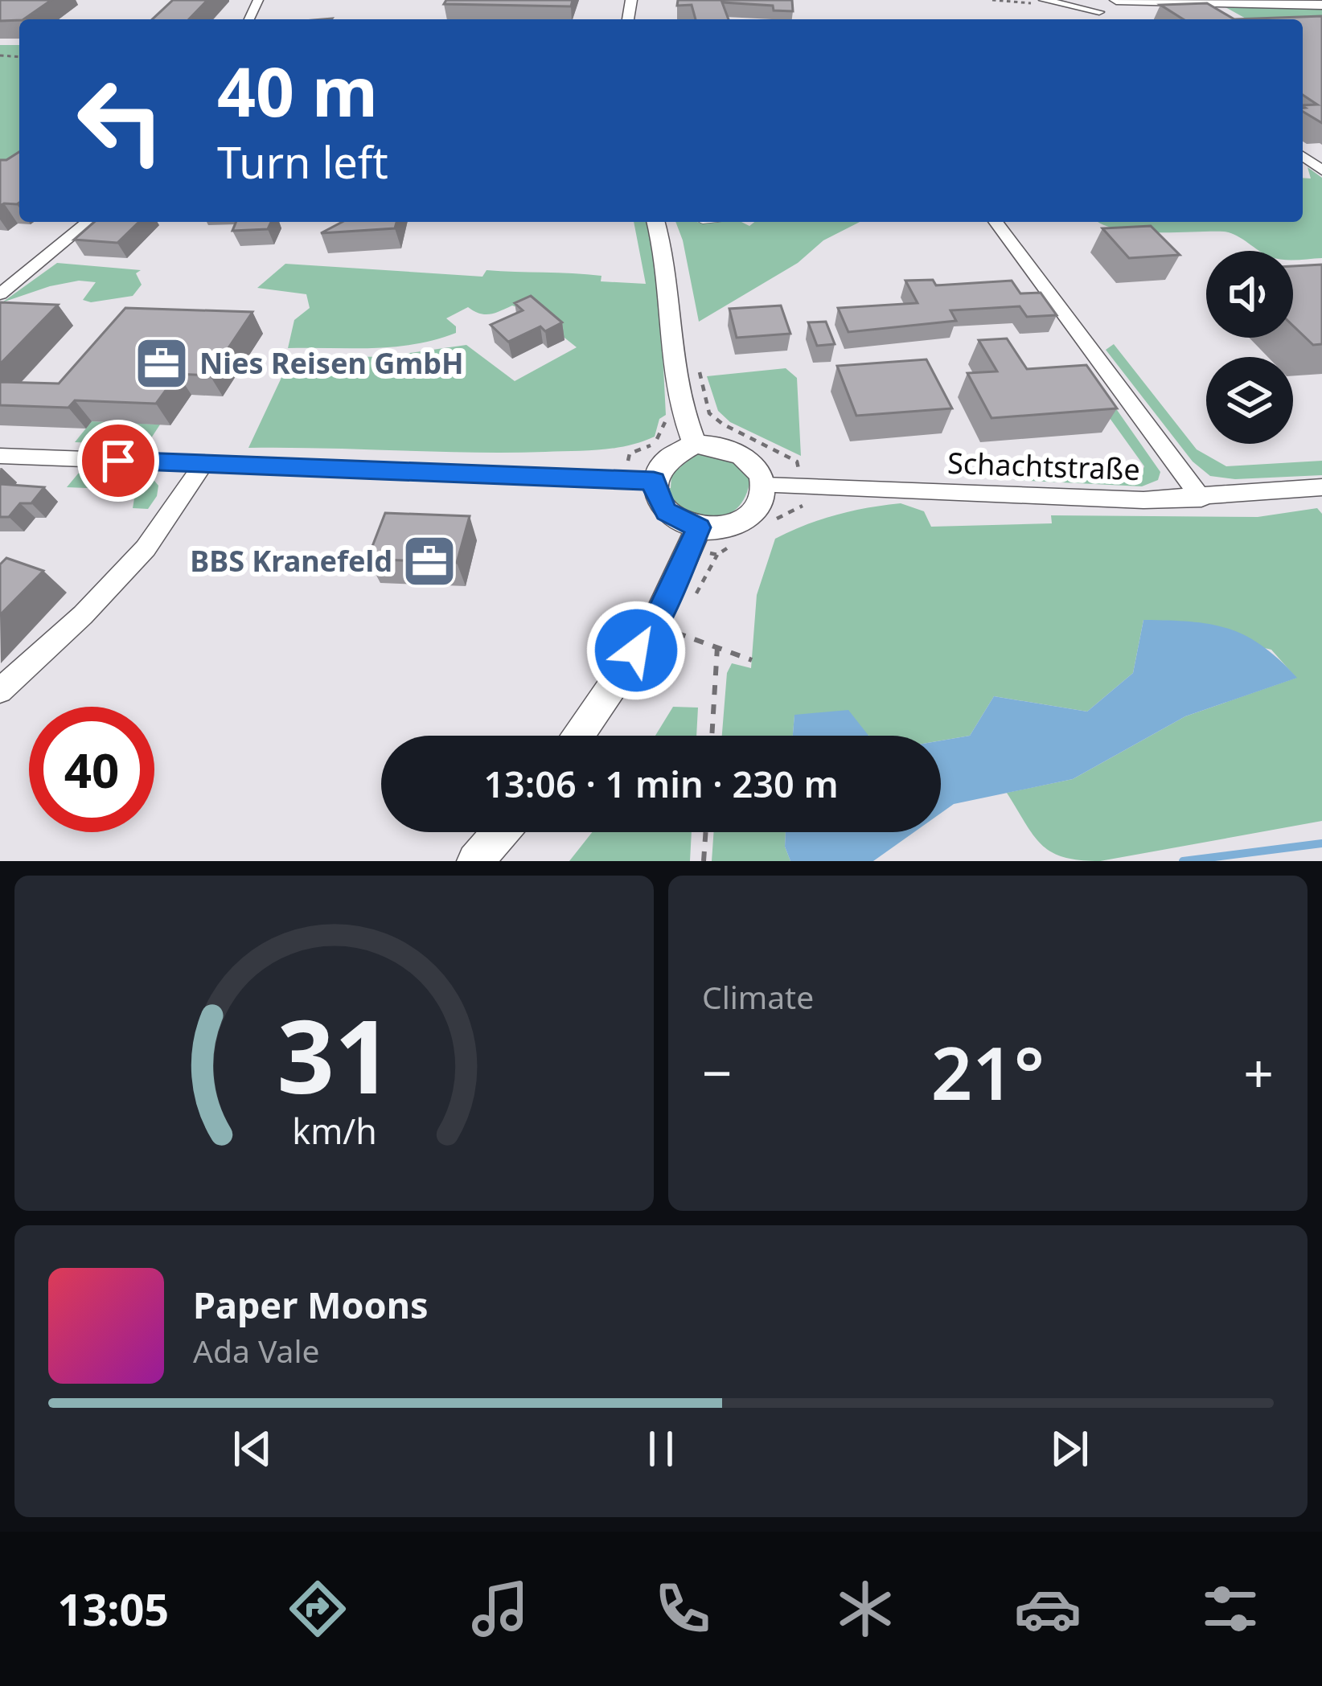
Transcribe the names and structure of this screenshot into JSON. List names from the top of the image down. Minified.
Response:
{"streets":{"street":["Schachtstraße"]},"places":{"office":["Nies Reisen GmbH","BBS Kranefeld"]},"page":{"turn":["40 m","Turn left"],"limit":"40","trip":"13:06 · 1 min · 230 m","tile":"Climate","heat":["−","21°","+"],"song":["Paper Moons","Ada Vale"],"tabs":"13:05","gauge":["31","km/h"]}}
